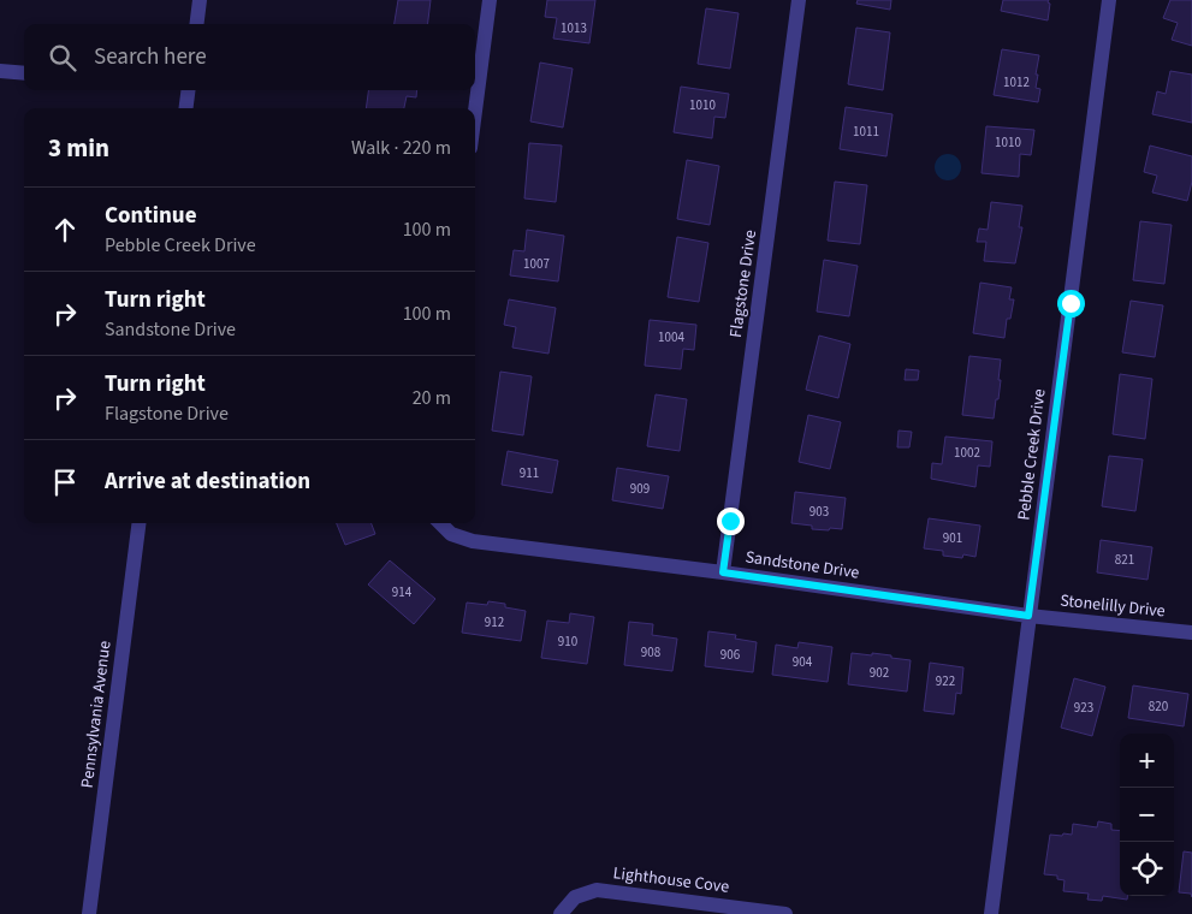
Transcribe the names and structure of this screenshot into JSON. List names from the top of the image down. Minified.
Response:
{"streets":{"street":["Flagstone Drive","Pebble Creek Drive","Sandstone Drive","Stonelilly Drive","Pennsylvania Avenue","Lighthouse Cove"]},"crossings":[["Flagstone Drive","Sandstone Drive"],["Pebble Creek Drive","Sandstone Drive"],["Pebble Creek Drive","Stonelilly Drive"],["Sandstone Drive","Stonelilly Drive"]],"house_numbers":["1013","1012","1010","1011","1010","1007","1004","1002","911","909","903","901","821","914","912","910","908","906","904","902","922","820","923"],"page":{"search":"Search here","heading":["3 min","Walk · 220 m"],"list":[["Continue","Pebble Creek Drive","100 m"],["Turn right","Sandstone Drive","100 m"],["Turn right","Flagstone Drive","20 m"],"Arrive at destination"],"map_buttons":["+","−"]}}
